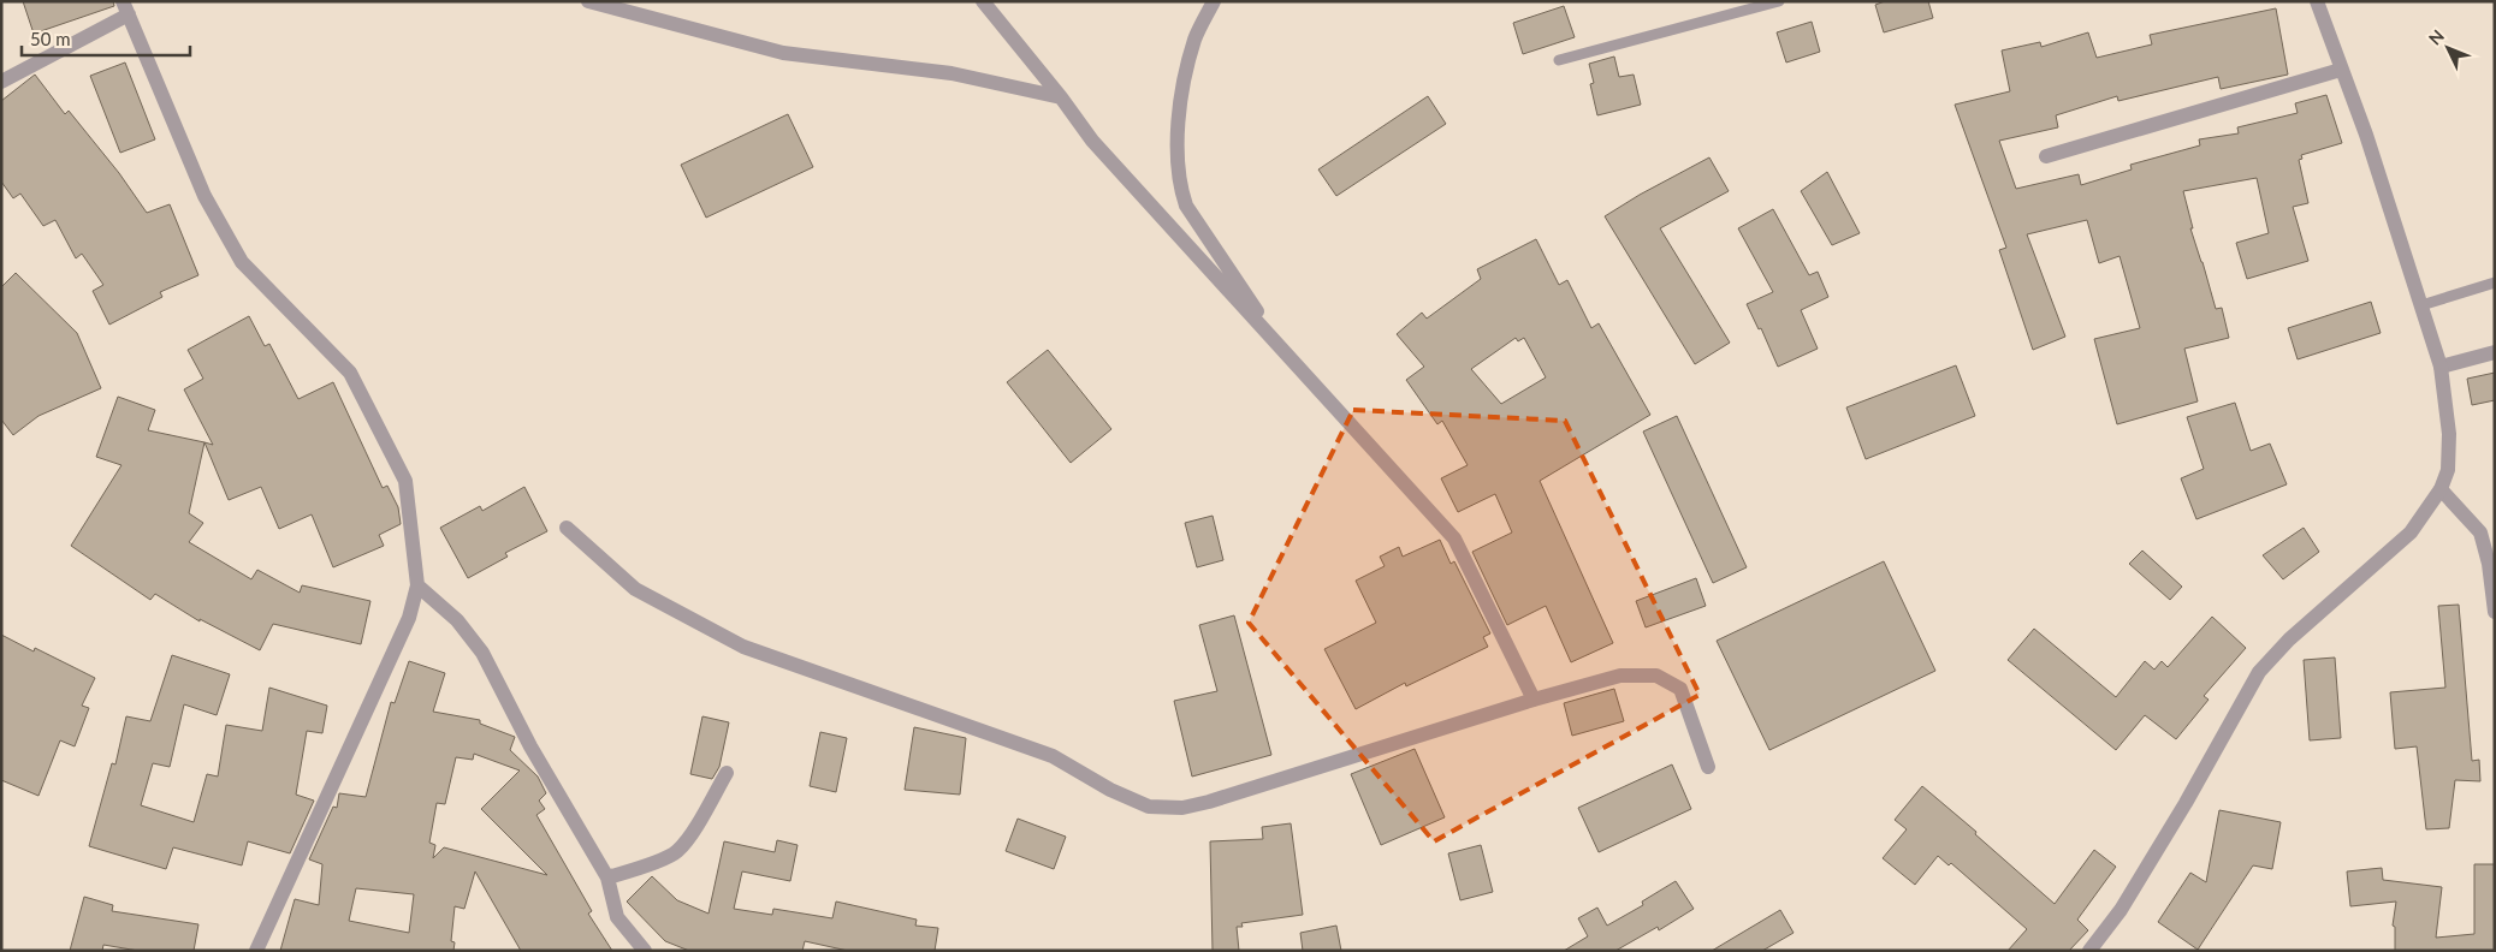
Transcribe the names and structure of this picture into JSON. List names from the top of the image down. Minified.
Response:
{"scale_bar":"50 m","north":"top left"}
